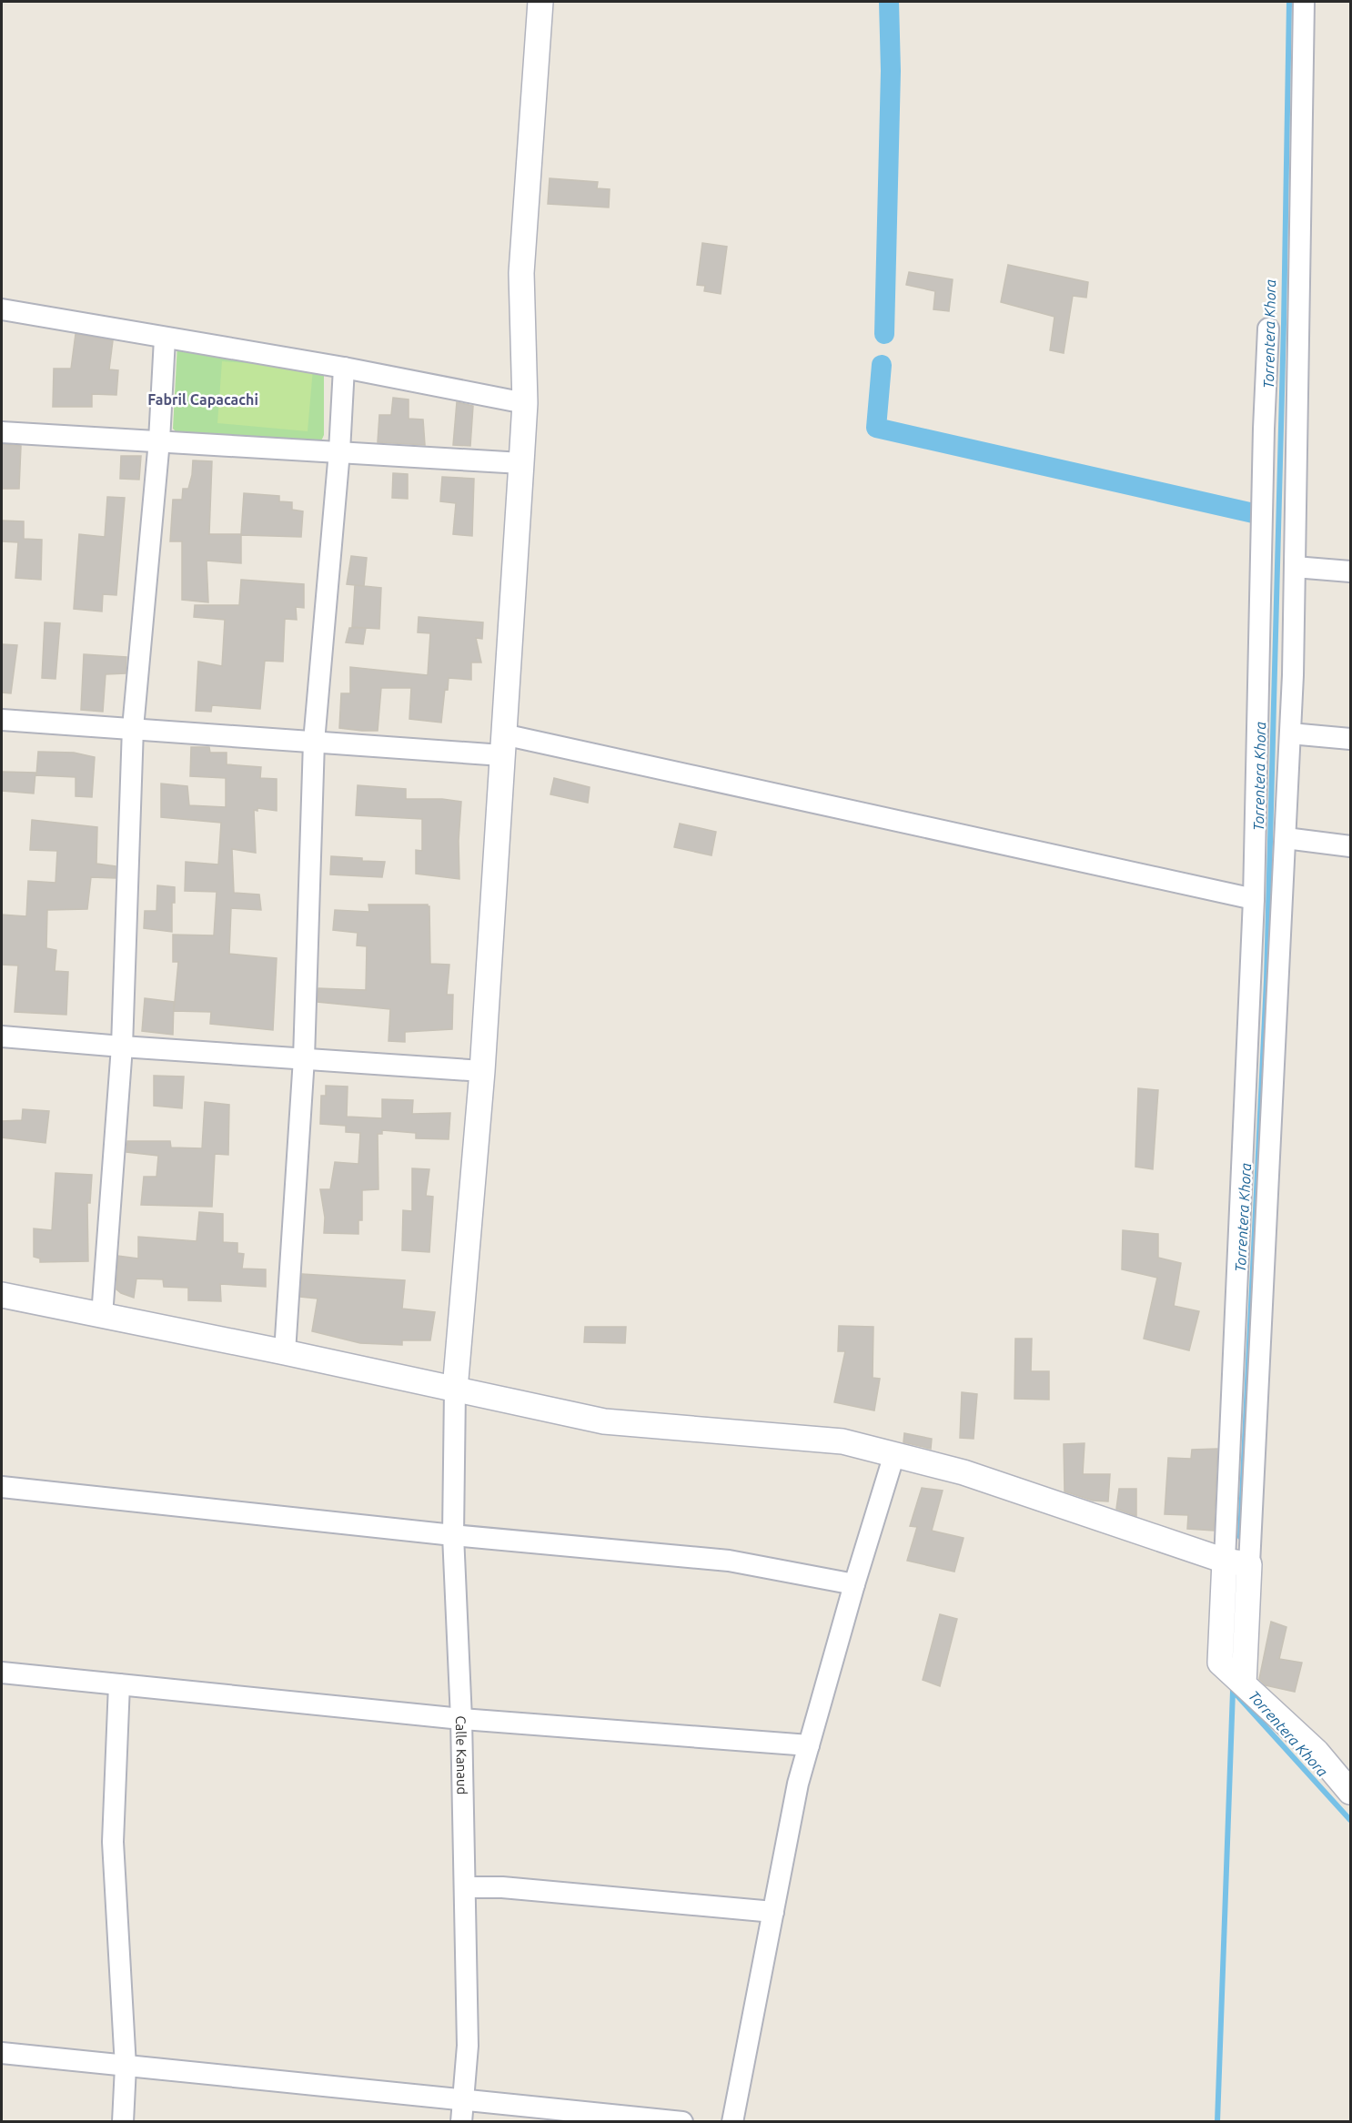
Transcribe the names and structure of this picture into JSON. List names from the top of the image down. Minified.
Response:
{"streets":{"street":["Calle Kanaud"]},"districts":["Fabril Capacachi"],"water":["Torrentera Khora"]}
